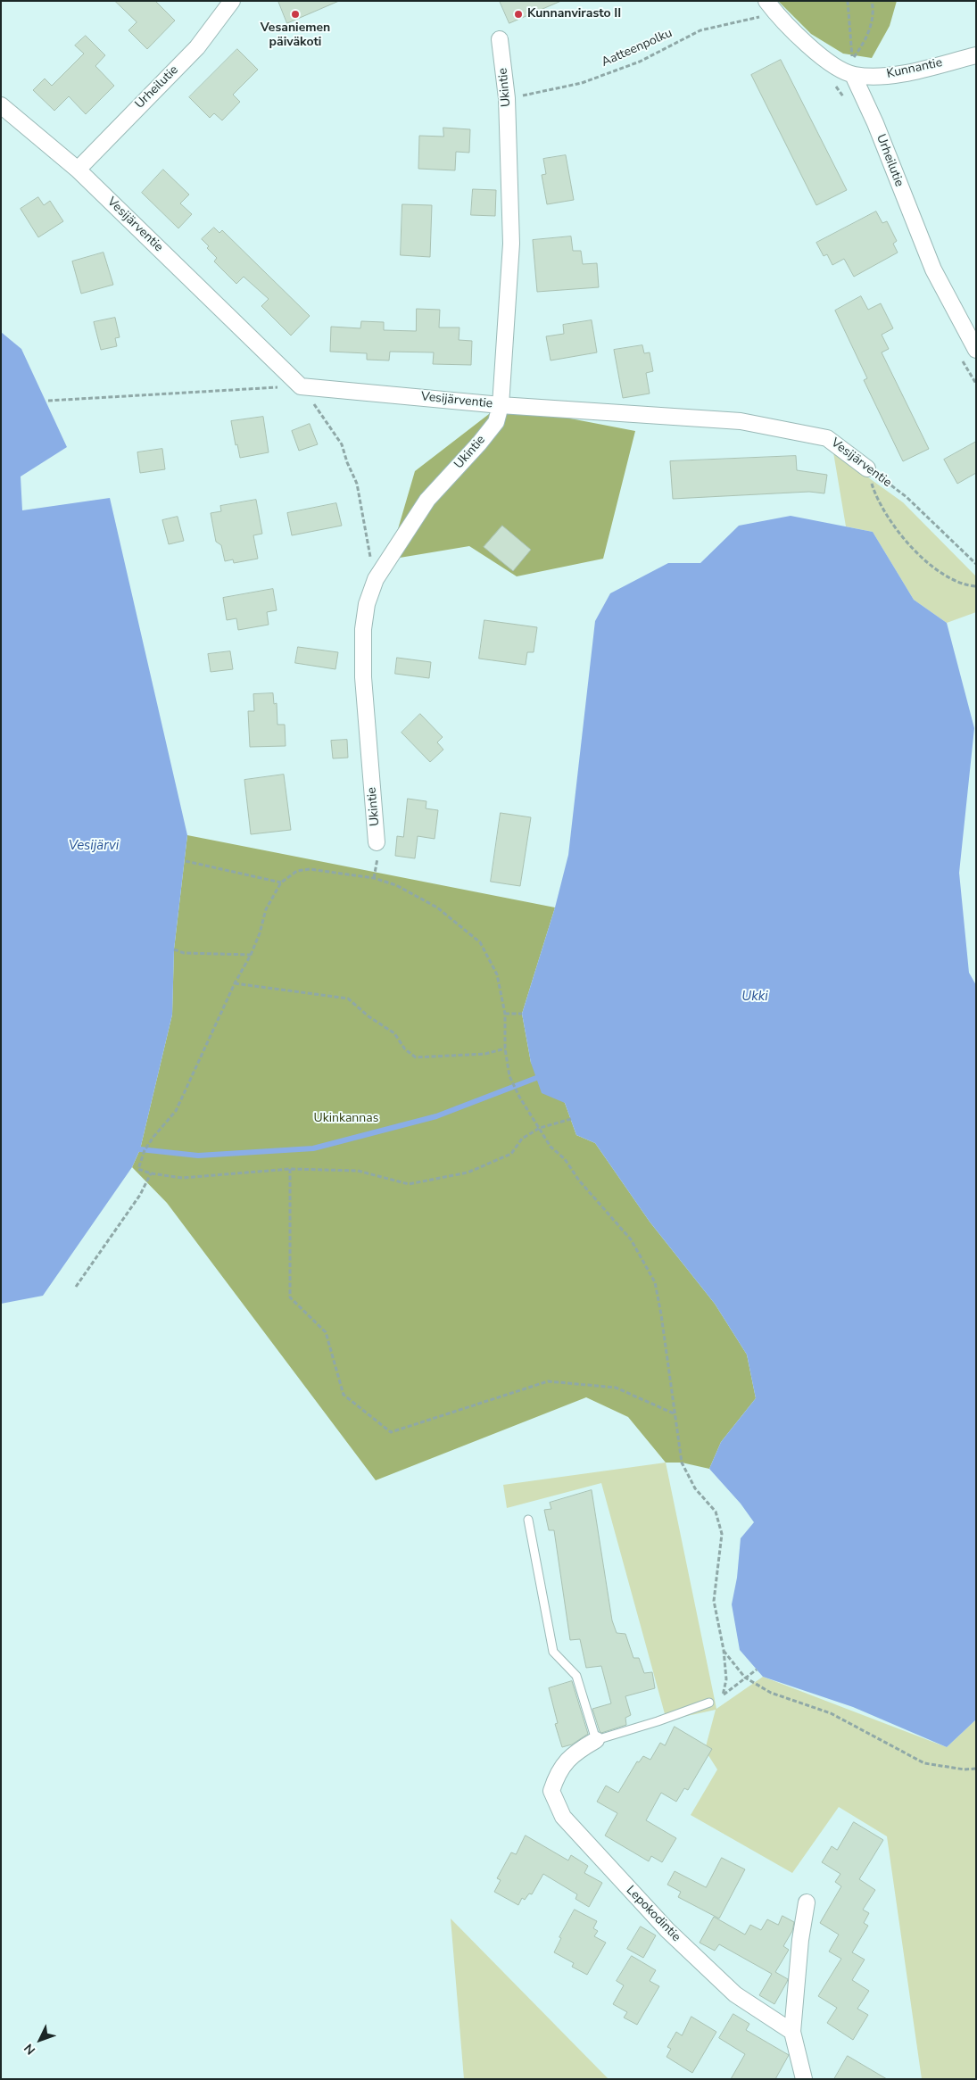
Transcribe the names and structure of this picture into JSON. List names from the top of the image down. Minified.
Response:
{"streets":{"street":["Kunnantie","Urheilutie","Ukintie","Vesijärventie","Lepokodintie"],"path":["Aatteenpolku"]},"crossings":[["Aatteenpolku","Ukintie"],["Kunnantie","Urheilutie"],["Urheilutie","Vesijärventie"],["Ukintie","Vesijärventie"]],"water":["Vesijärvi","Ukki"],"parks":["Ukinkannas"],"places":["Vesaniemen päiväkoti","Kunnanvirasto II"],"north":"bottom left"}
